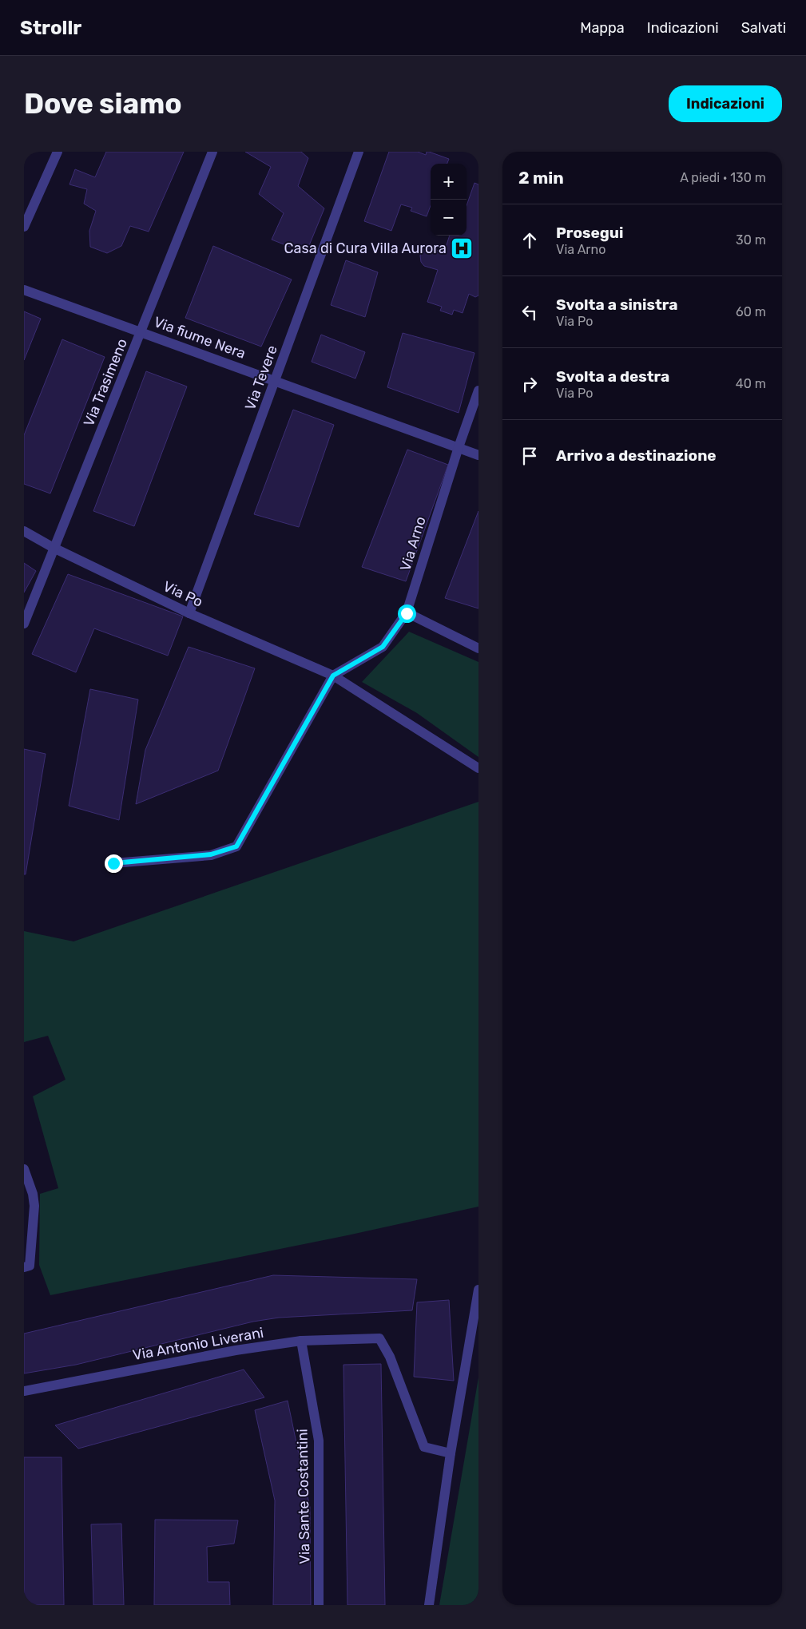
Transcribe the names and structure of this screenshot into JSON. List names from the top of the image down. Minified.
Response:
{"streets":{"street":["Via fiume Nera","Via Tevere","Via Trasimeno","Via Arno","Via Po","Via Antonio Liverani","Via Sante Costantini"]},"crossings":[["Via fiume Nera","Via Tevere"],["Via fiume Nera","Via Trasimeno"],["Via fiume Nera","Via Arno"],["Via Tevere","Via Po"],["Via Trasimeno","Via Po"],["Via Arno","Via Po"],["Via Antonio Liverani","Via Sante Costantini"]],"places":{"hospital":["Casa di Cura Villa Aurora"]},"page":{"header":"Strollr","nav":["Mappa","Indicazioni","Salvati"],"buttons":"Indicazioni","title":"Dove siamo","heading":["2 min","A piedi · 130 m"],"map_buttons":["+","−"],"list":[["Prosegui","Via Arno","30 m"],["Svolta a sinistra","Via Po","60 m"],["Svolta a destra","Via Po","40 m"],"Arrivo a destinazione"]}}
